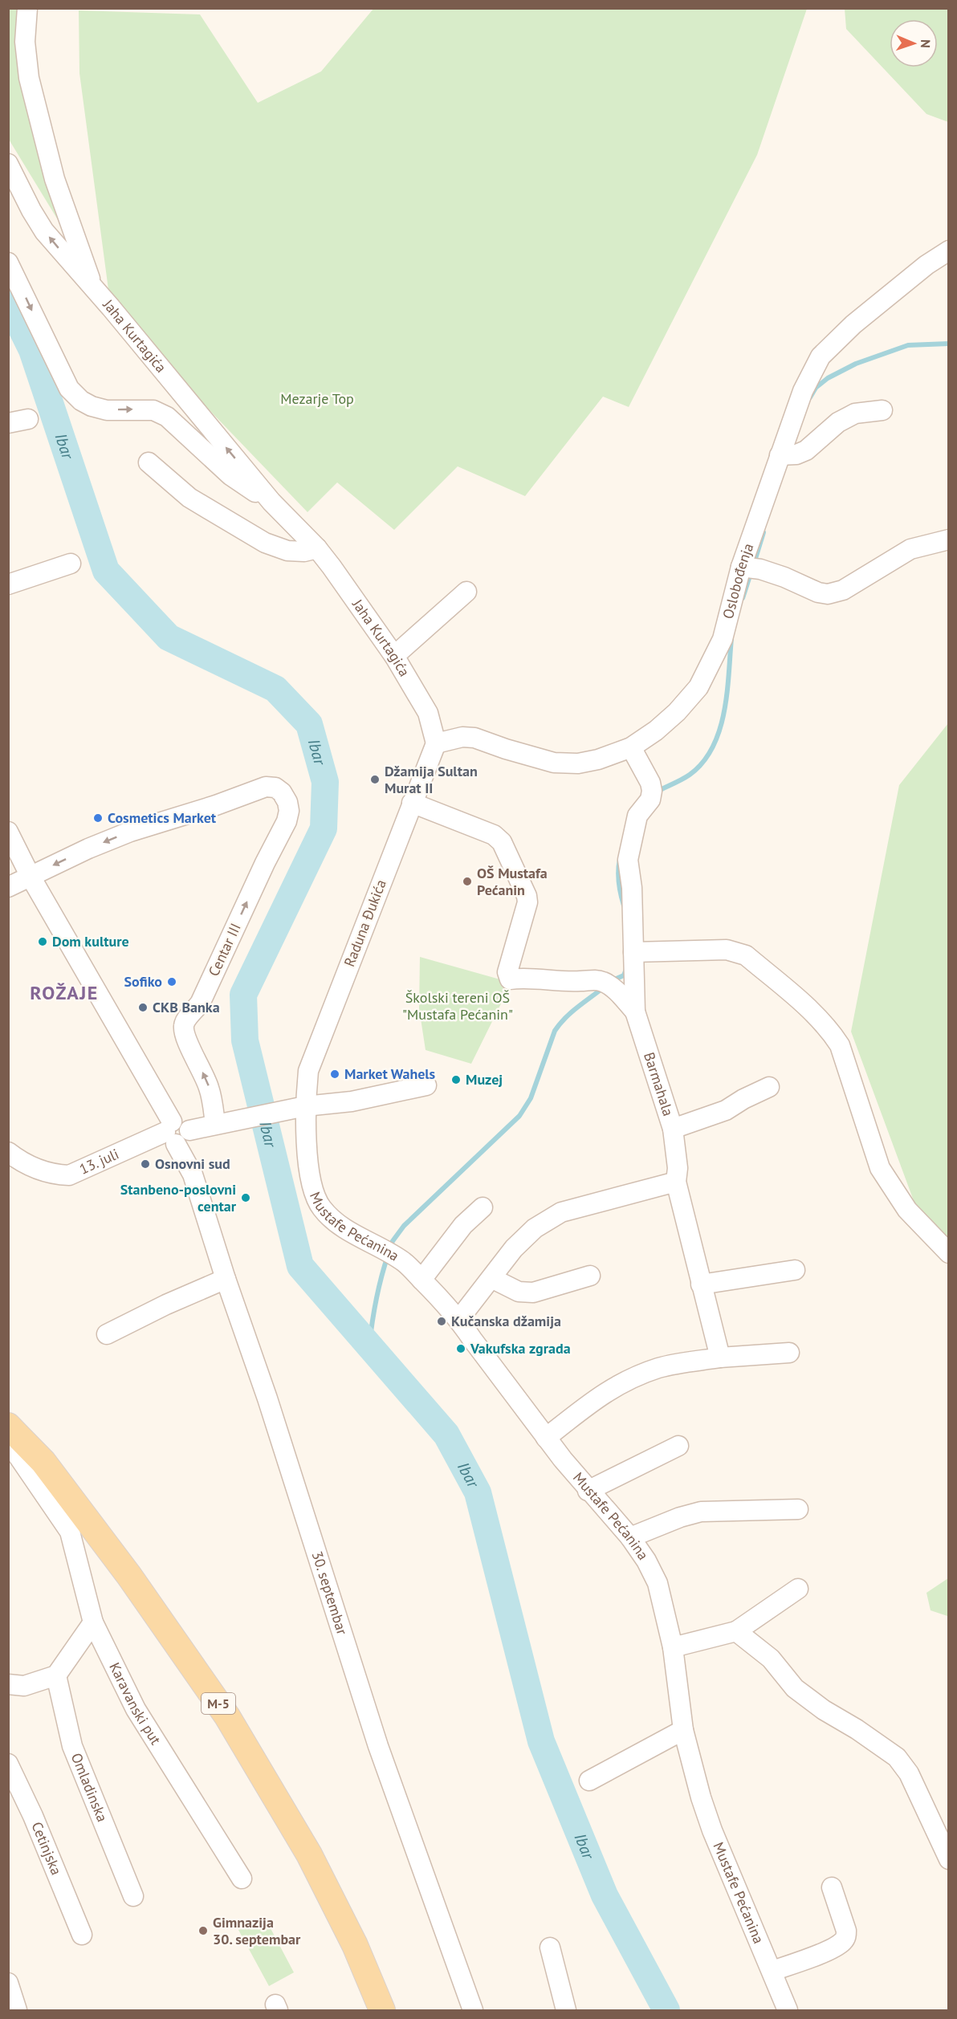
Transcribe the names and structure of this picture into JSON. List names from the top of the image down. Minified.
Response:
{"streets":{"main road":["M-5"],"street":["Jaha Kurtagića","Oslobođenja","Raduna Ðukića","Centar III","Barmahala","13. juli","Mustafe Pećanina","30. septembar","Karavanski put","Omladinska","Cetinjska"]},"crossings":[["Jaha Kurtagića","Oslobođenja"],["Jaha Kurtagića","Raduna Ðukića"],["Oslobođenja","Raduna Ðukića"],["Oslobođenja","Barmahala"],["Raduna Ðukića","13. juli"],["Raduna Ðukića","Mustafe Pećanina"],["Centar III","13. juli"],["Centar III","30. septembar"],["13. juli","Mustafe Pećanina"],["13. juli","30. septembar"]],"districts":["ROŽAJE"],"water":["Ibar"],"parks":["Mezarje Top","Školski tereni OŠ \"Mustafa Pećanin\""],"places":["Džamija Sultan Murat II","Cosmetics Market","OŠ Mustafa Pećanin","Dom kulture","Sofiko","CKB Banka","Market Wahels","Muzej","Osnovni sud","Stanbeno-poslovni centar","Kučanska džamija","Vakufska zgrada","Gimnazija 30. septembar"],"north":"right"}
